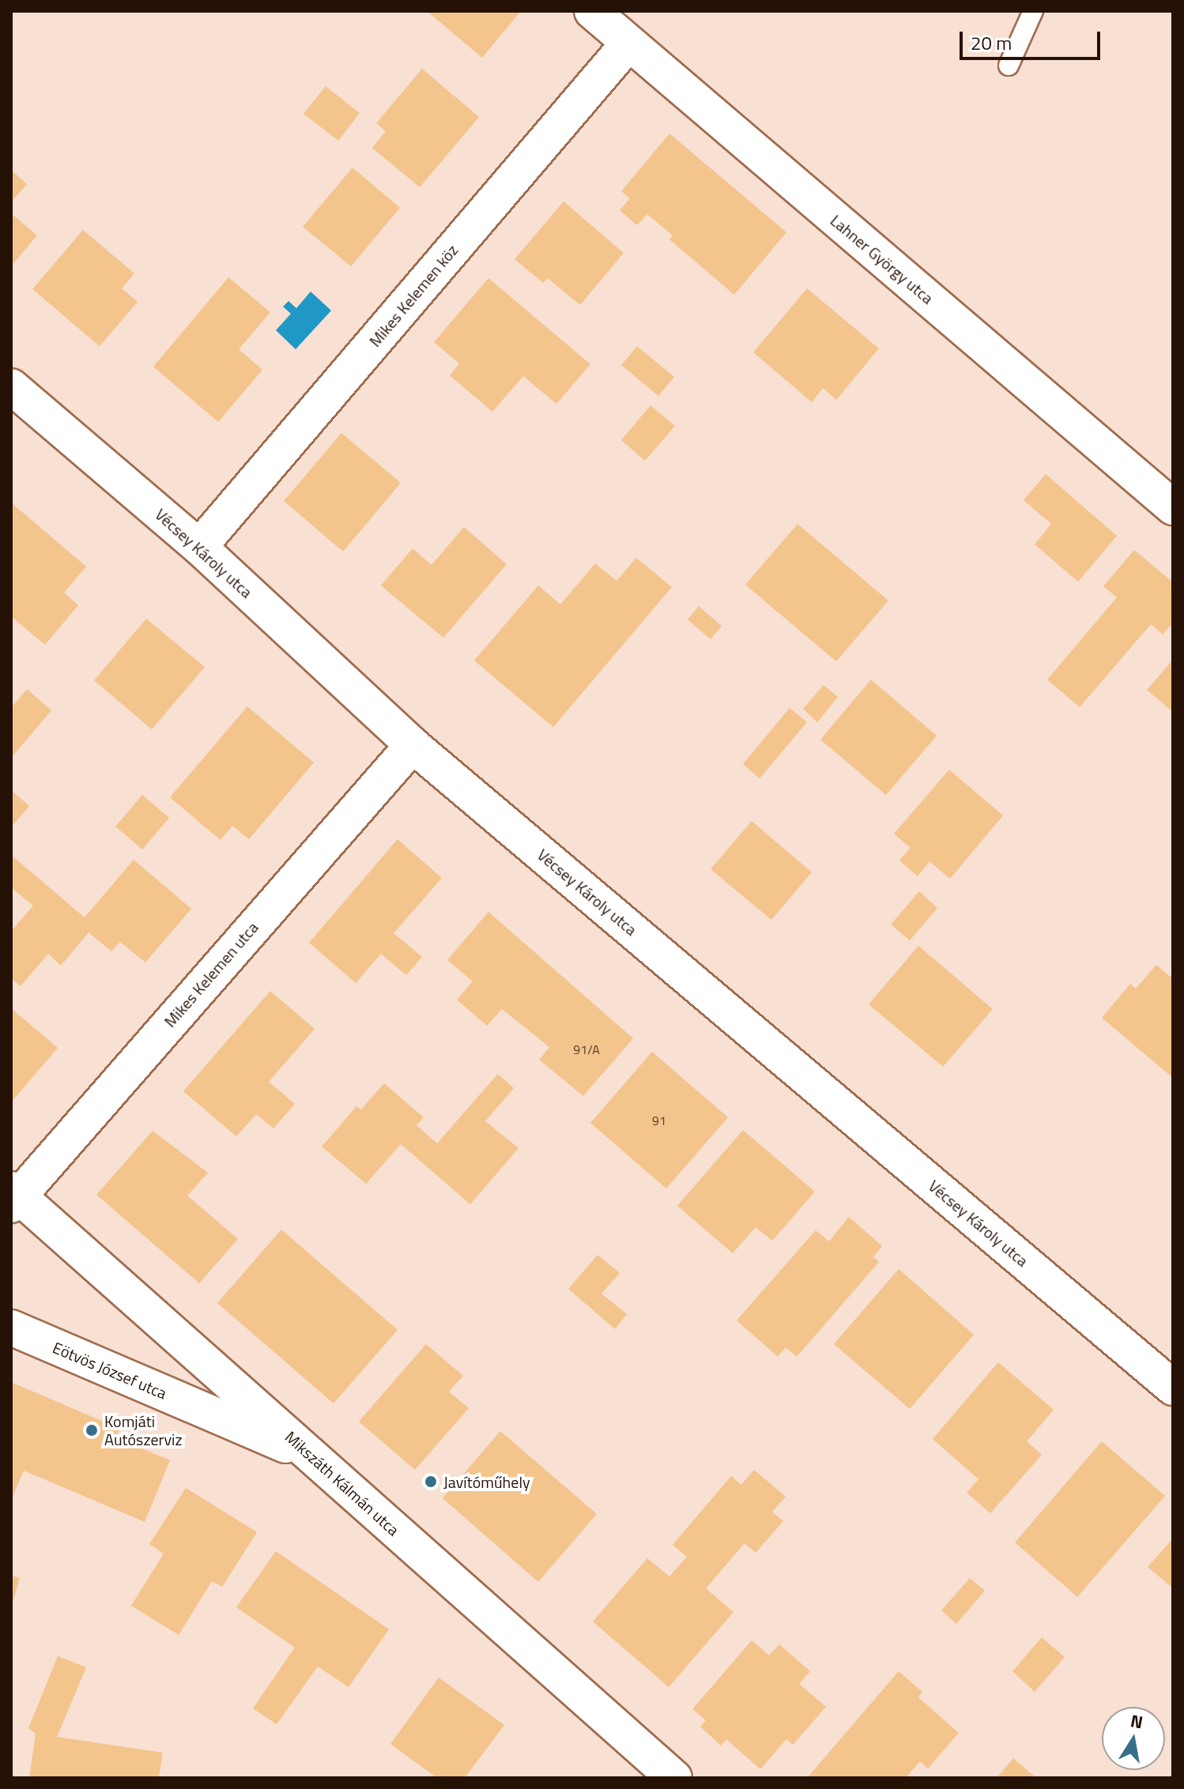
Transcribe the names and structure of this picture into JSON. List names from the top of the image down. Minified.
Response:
{"streets":{"street":["Lahner György utca","Mikes Kelemen köz","Vécsey Károly utca","Mikes Kelemen utca","Eötvös József utca","Mikszáth Kálmán utca"]},"crossings":[["Lahner György utca","Mikes Kelemen köz"],["Mikes Kelemen köz","Vécsey Károly utca"],["Vécsey Károly utca","Mikes Kelemen utca"],["Mikes Kelemen utca","Mikszáth Kálmán utca"],["Eötvös József utca","Mikszáth Kálmán utca"]],"places":["Komjáti Autószerviz","Javítóműhely"],"house_numbers":["91/A","91"],"scale_bar":"20 m","north":"top"}
